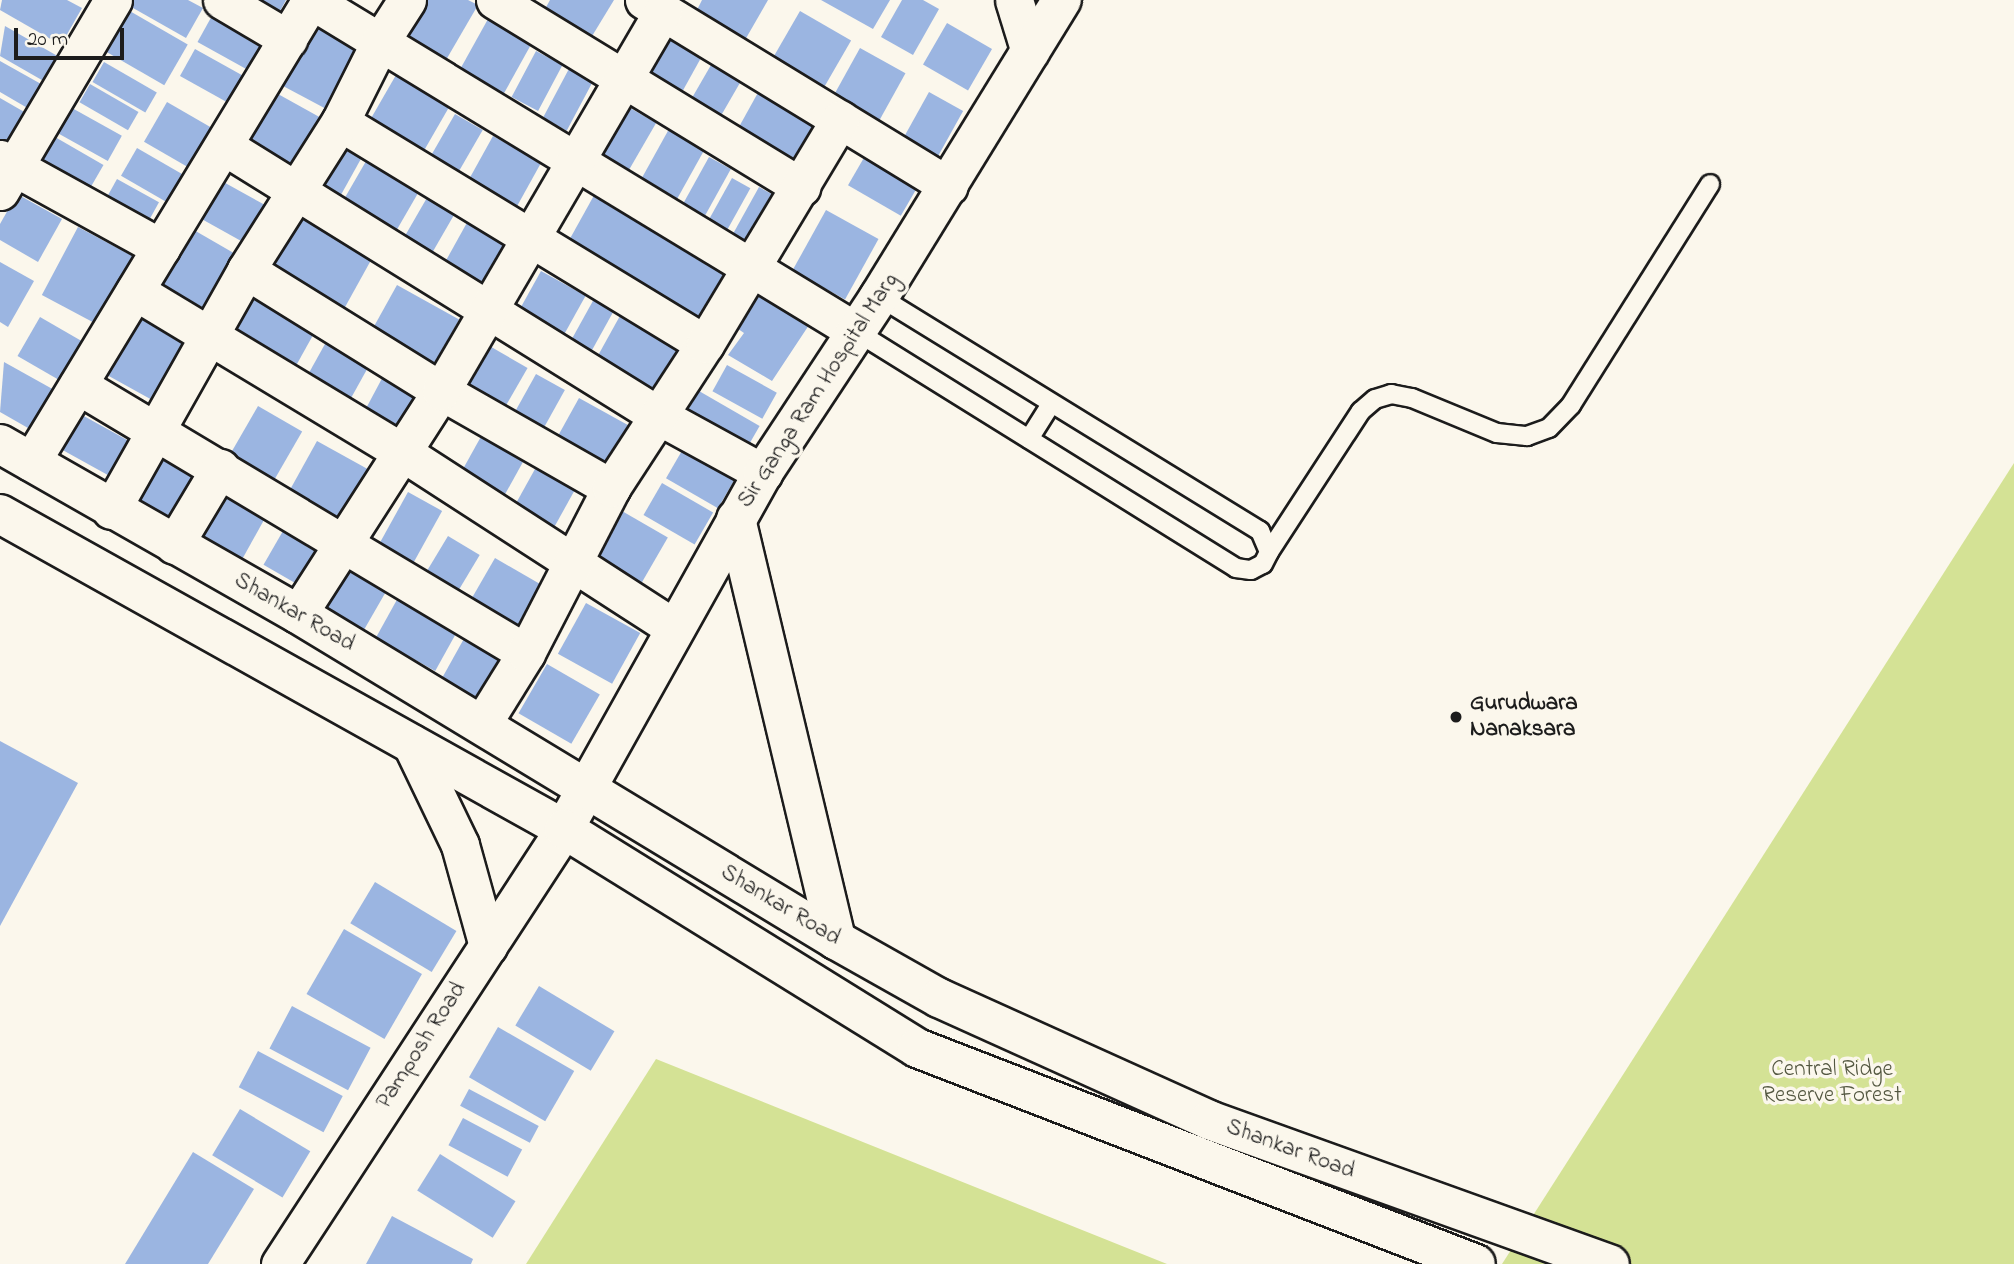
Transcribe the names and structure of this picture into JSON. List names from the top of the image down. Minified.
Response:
{"streets":{"main road":["Sir Ganga Ram Hospital Marg","Shankar Road"],"street":["Pamposh Road"]},"crossings":[["Sir Ganga Ram Hospital Marg","Shankar Road"],["Sir Ganga Ram Hospital Marg","Pamposh Road"],["Shankar Road","Pamposh Road"]],"parks":["Central Ridge Reserve Forest"],"places":["Gurudwara Nanaksara"],"scale_bar":"20 m"}
